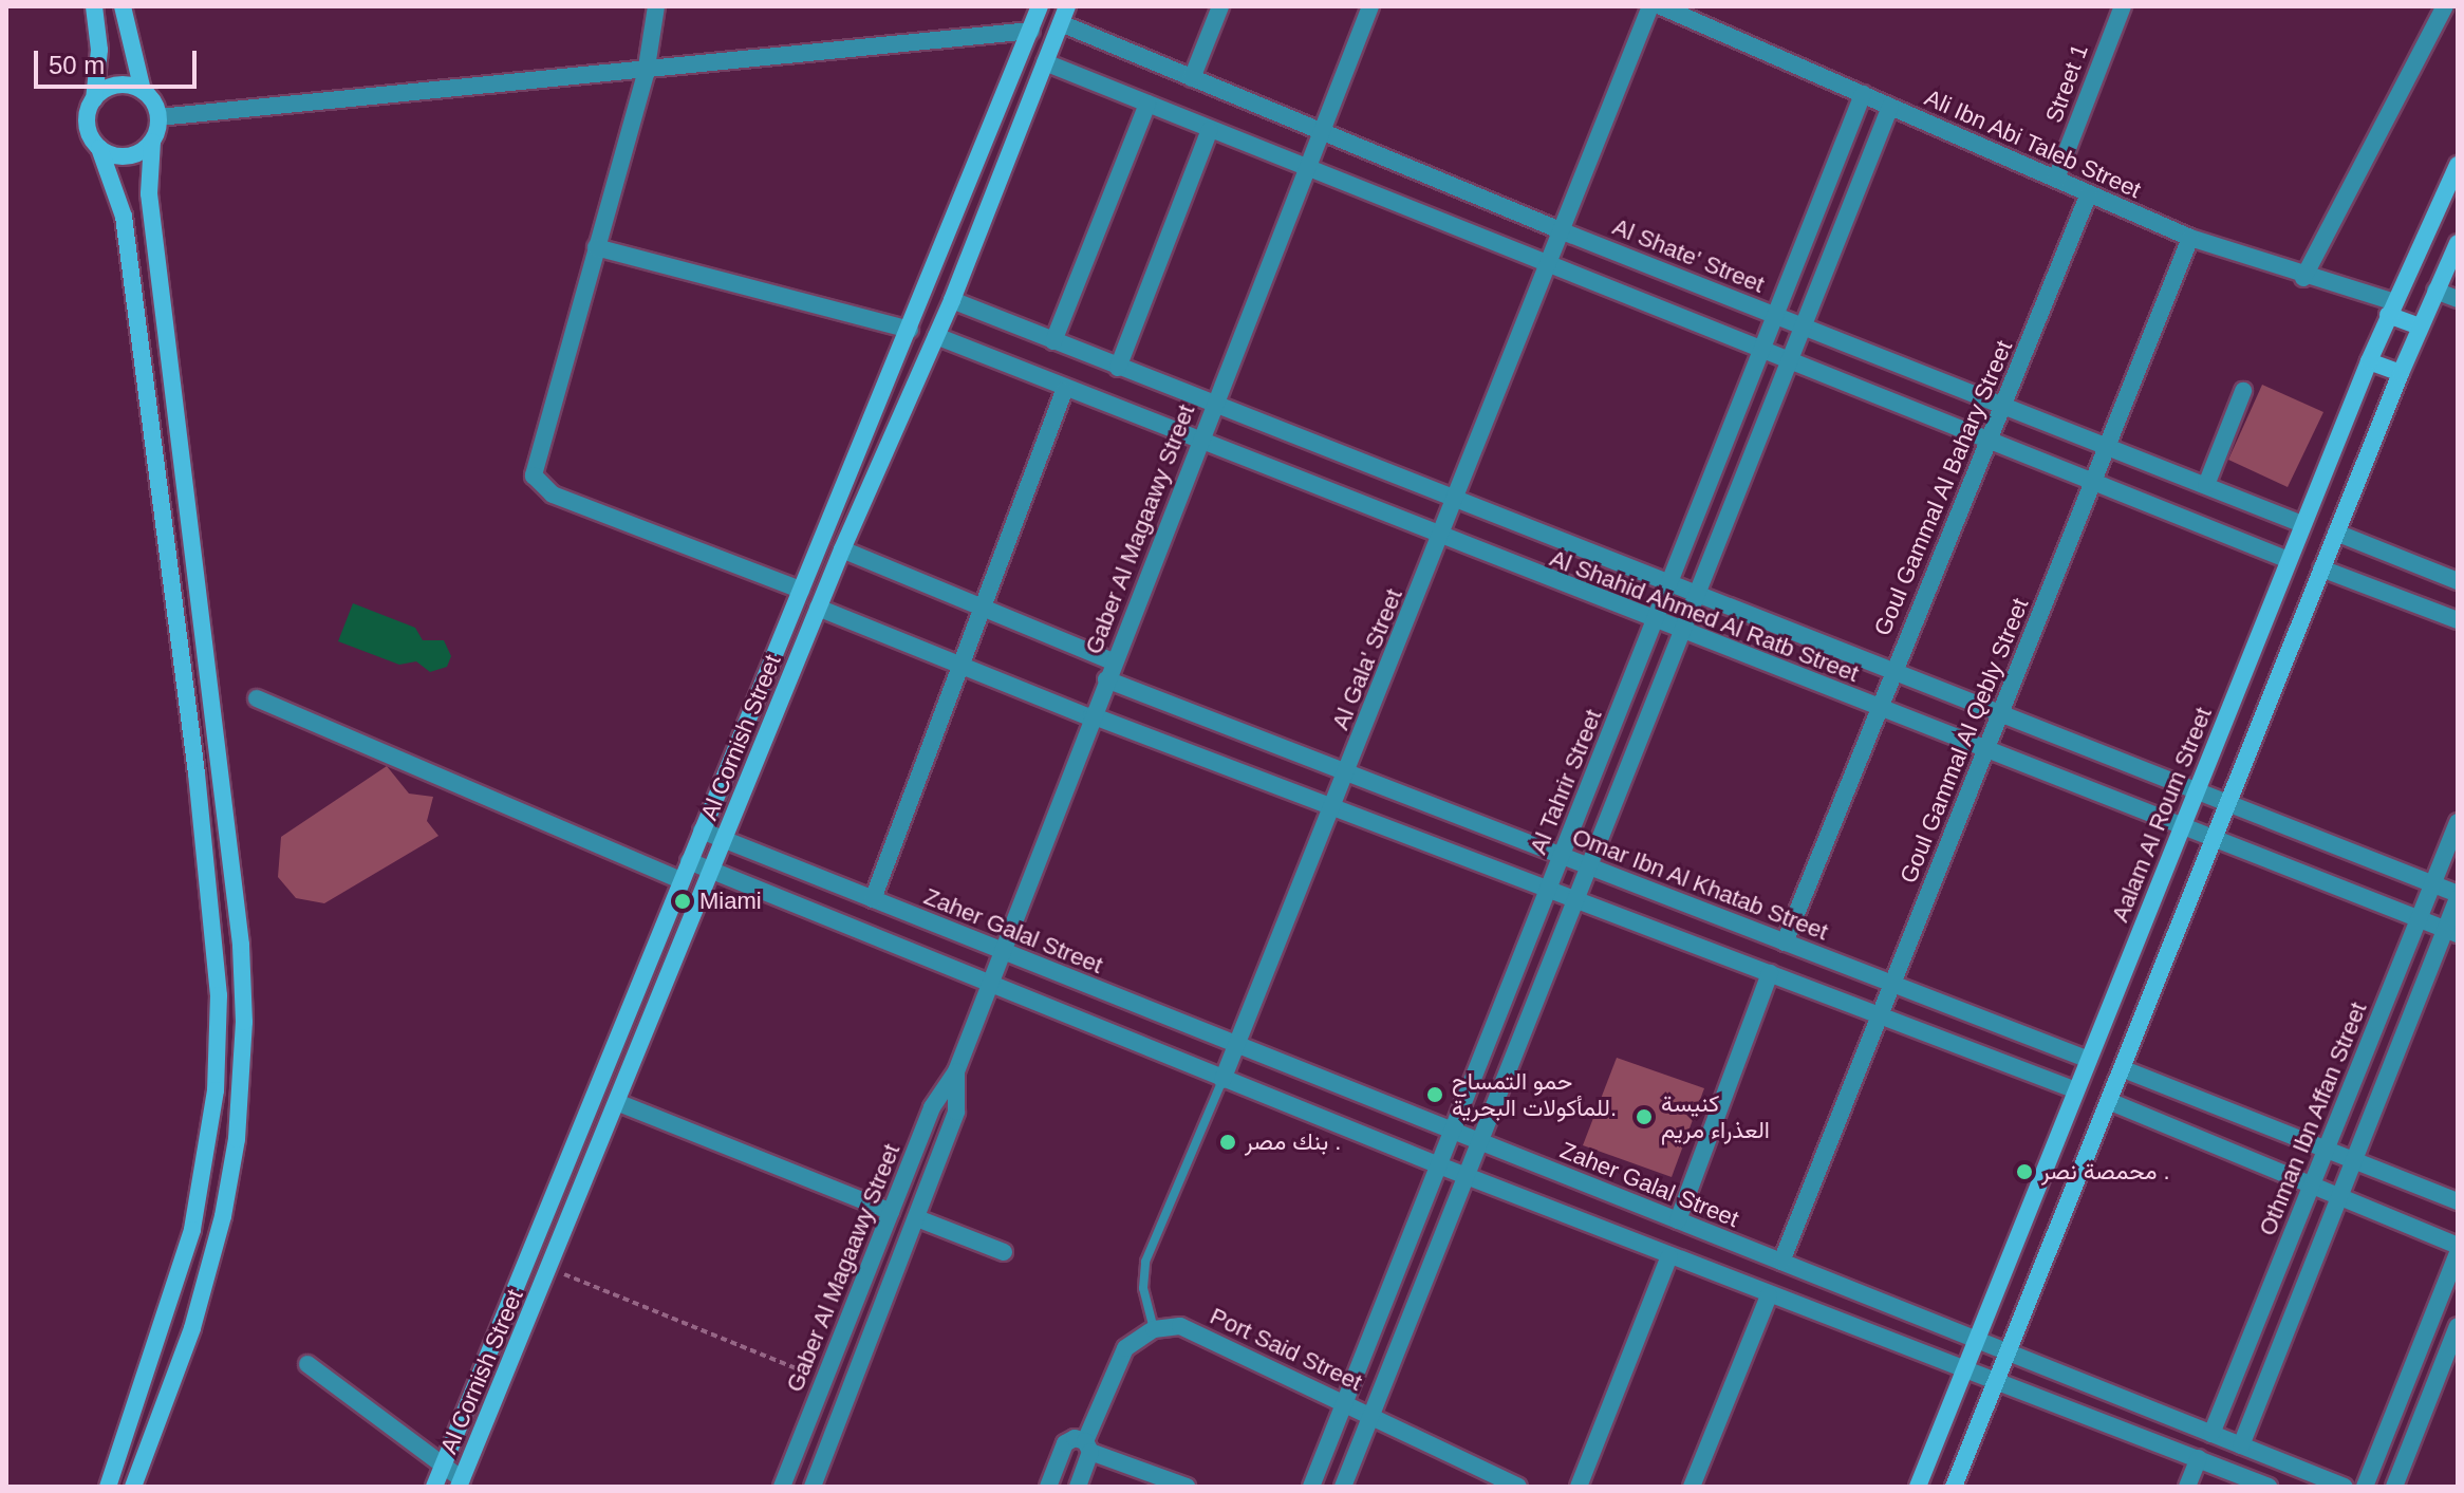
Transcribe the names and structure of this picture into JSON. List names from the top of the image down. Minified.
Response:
{"streets":{"street":["Street 1","Ali Ibn Abi Taleb Street","Al Shate' Street","Goul Gammal Al Bahary Street","Gaber Al Magaawy Street","Al Shahid Ahmed Al Ratb Street","Al Gala' Street","Al Cornish Street","Goul Gammal Al Qebly Street","Al Tahrir Street","Aalam Al Roum Street","Omar Ibn Al Khatab Street","Zaher Galal Street","Othman Ibn Affan Street","Port Said Street"]},"crossings":[["Street 1","Ali Ibn Abi Taleb Street"],["Ali Ibn Abi Taleb Street","Goul Gammal Al Bahary Street"],["Ali Ibn Abi Taleb Street","Goul Gammal Al Qebly Street"],["Ali Ibn Abi Taleb Street","Al Tahrir Street"],["Ali Ibn Abi Taleb Street","Aalam Al Roum Street"],["Al Shate' Street","Goul Gammal Al Bahary Street"],["Al Shate' Street","Gaber Al Magaawy Street"],["Al Shate' Street","Al Gala' Street"],["Al Shate' Street","Al Cornish Street"],["Al Shate' Street","Goul Gammal Al Qebly Street"],["Al Shate' Street","Al Tahrir Street"],["Al Shate' Street","Aalam Al Roum Street"],["Goul Gammal Al Bahary Street","Al Shahid Ahmed Al Ratb Street"],["Goul Gammal Al Bahary Street","Omar Ibn Al Khatab Street"],["Gaber Al Magaawy Street","Al Shahid Ahmed Al Ratb Street"],["Gaber Al Magaawy Street","Omar Ibn Al Khatab Street"],["Gaber Al Magaawy Street","Zaher Galal Street"],["Al Shahid Ahmed Al Ratb Street","Al Gala' Street"],["Al Shahid Ahmed Al Ratb Street","Al Cornish Street"],["Al Shahid Ahmed Al Ratb Street","Goul Gammal Al Qebly Street"],["Al Shahid Ahmed Al Ratb Street","Al Tahrir Street"],["Al Shahid Ahmed Al Ratb Street","Aalam Al Roum Street"],["Al Shahid Ahmed Al Ratb Street","Othman Ibn Affan Street"],["Al Gala' Street","Omar Ibn Al Khatab Street"],["Al Gala' Street","Zaher Galal Street"],["Al Gala' Street","Port Said Street"],["Al Cornish Street","Zaher Galal Street"],["Goul Gammal Al Qebly Street","Omar Ibn Al Khatab Street"],["Goul Gammal Al Qebly Street","Zaher Galal Street"],["Al Tahrir Street","Omar Ibn Al Khatab Street"],["Al Tahrir Street","Zaher Galal Street"],["Al Tahrir Street","Port Said Street"],["Aalam Al Roum Street","Omar Ibn Al Khatab Street"],["Aalam Al Roum Street","Zaher Galal Street"],["Zaher Galal Street","Othman Ibn Affan Street"]],"places":["Miami","حمو التمساح للمأكولات البحرية.","كنيسة العذراء مريم","بنك مصر .","محمصة نصر ."],"scale_bar":"50 m"}
